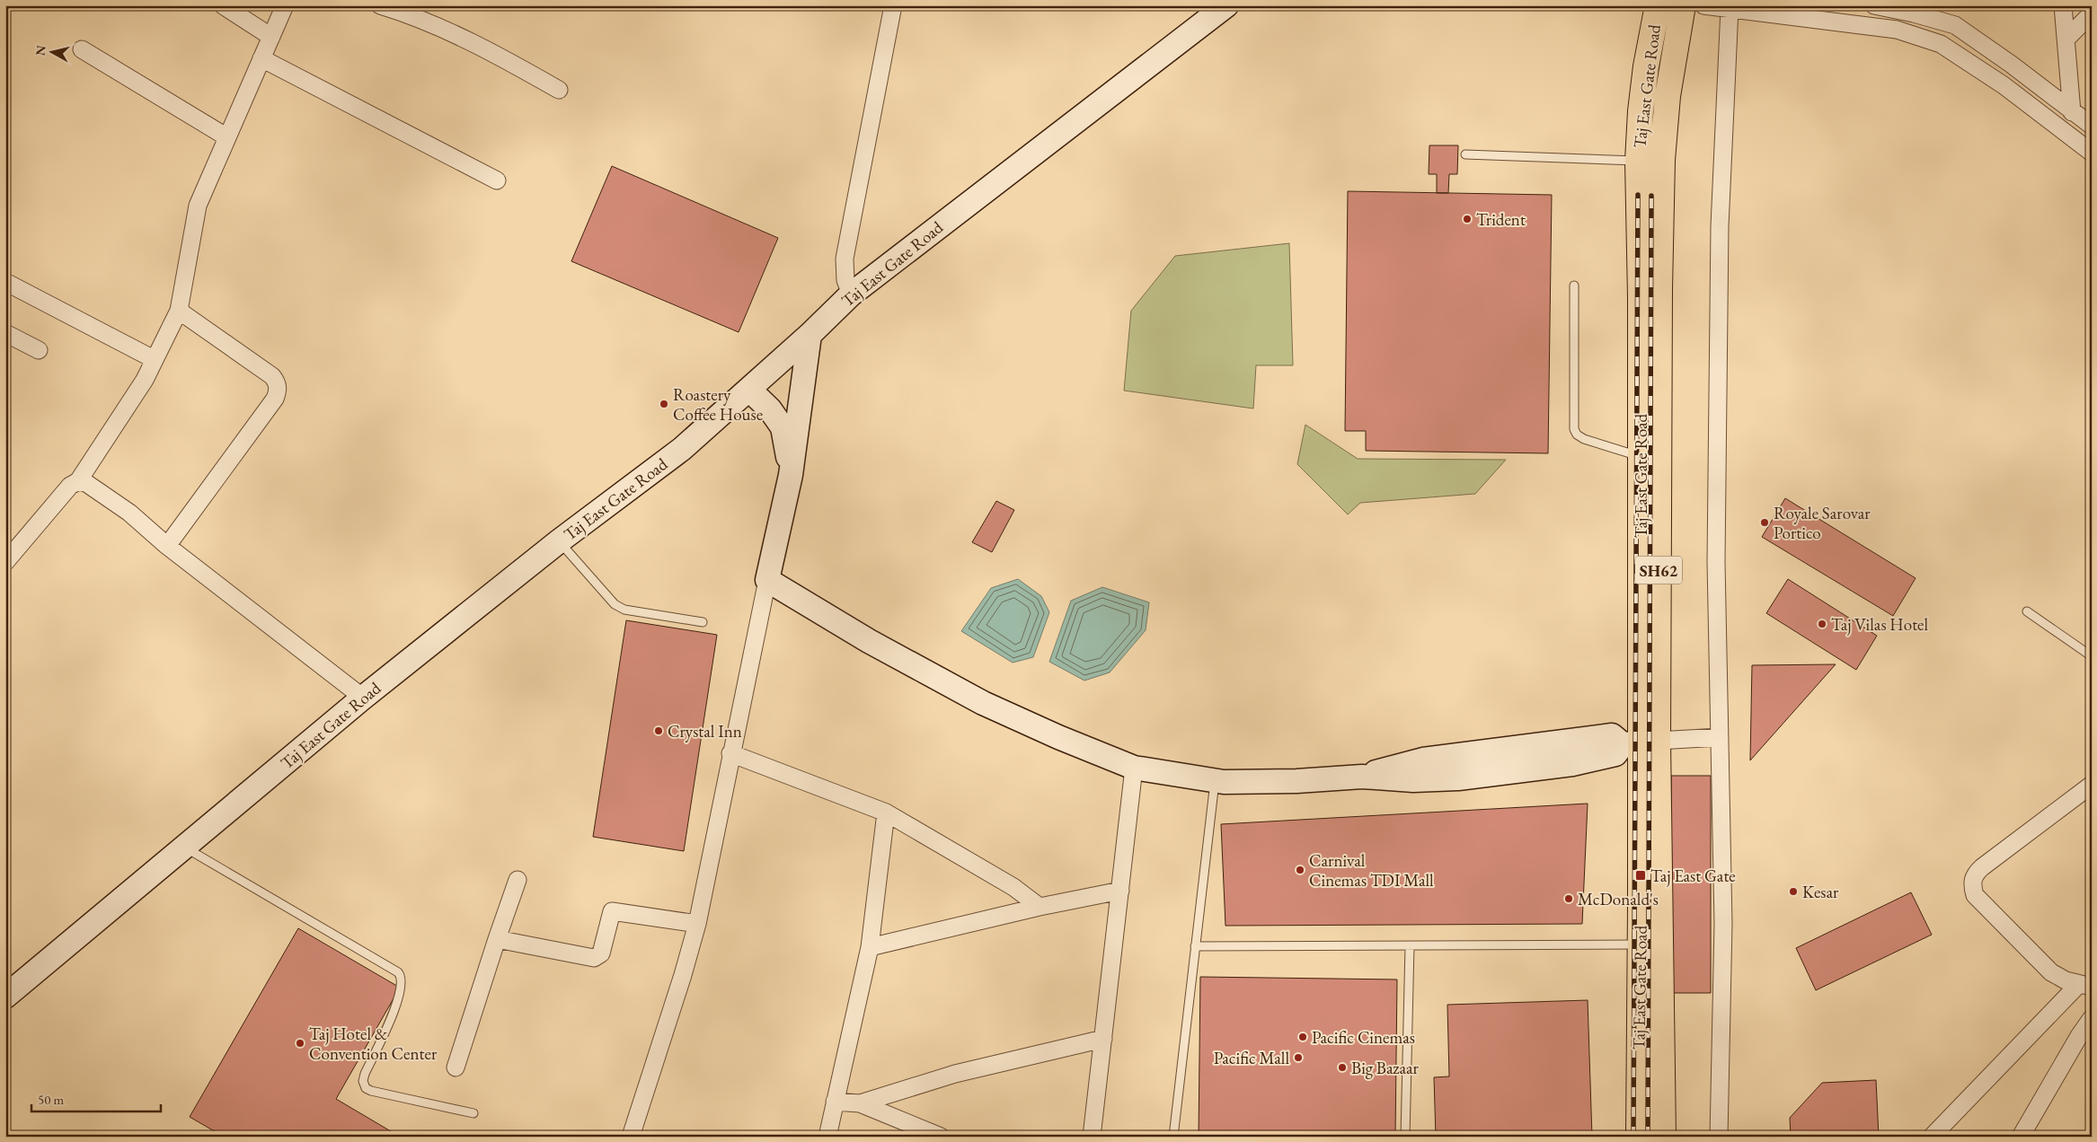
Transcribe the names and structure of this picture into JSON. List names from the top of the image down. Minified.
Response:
{"streets":{"main road":["Taj East Gate Road","SH62"]},"crossings":[["Taj East Gate Road","SH62"]],"places":{"other":["Trident","Roastery Coffee House","Royale Sarovar Portico","Taj Vilas Hotel","Crystal Inn","Carnival Cinemas TDI Mall","Kesar","McDonald's","Pacific Cinemas","Taj Hotel & Convention Center","Pacific Mall","Big Bazaar"],"transit":["Taj East Gate"]},"scale_bar":"50 m","north":"left"}
